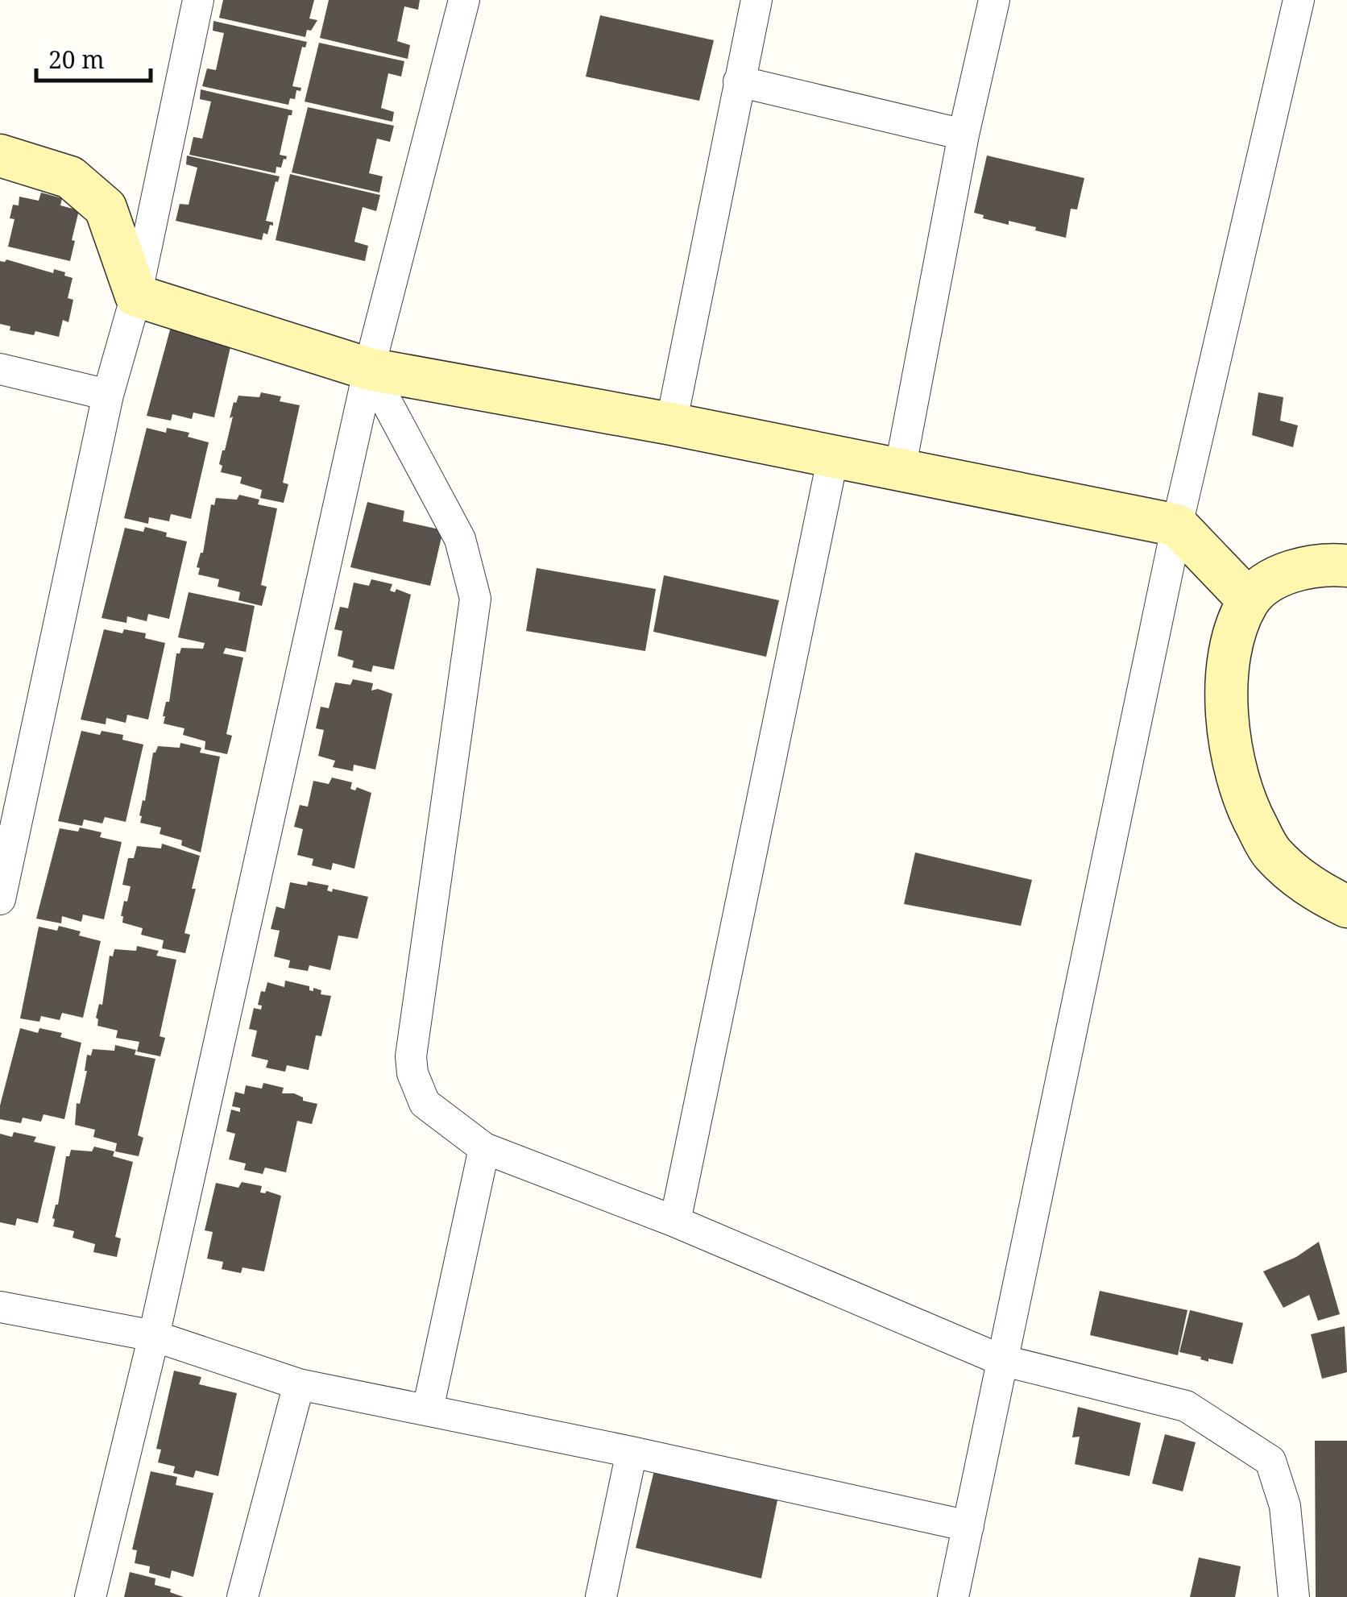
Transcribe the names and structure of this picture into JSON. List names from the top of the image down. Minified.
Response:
{"scale_bar":"20 m"}
